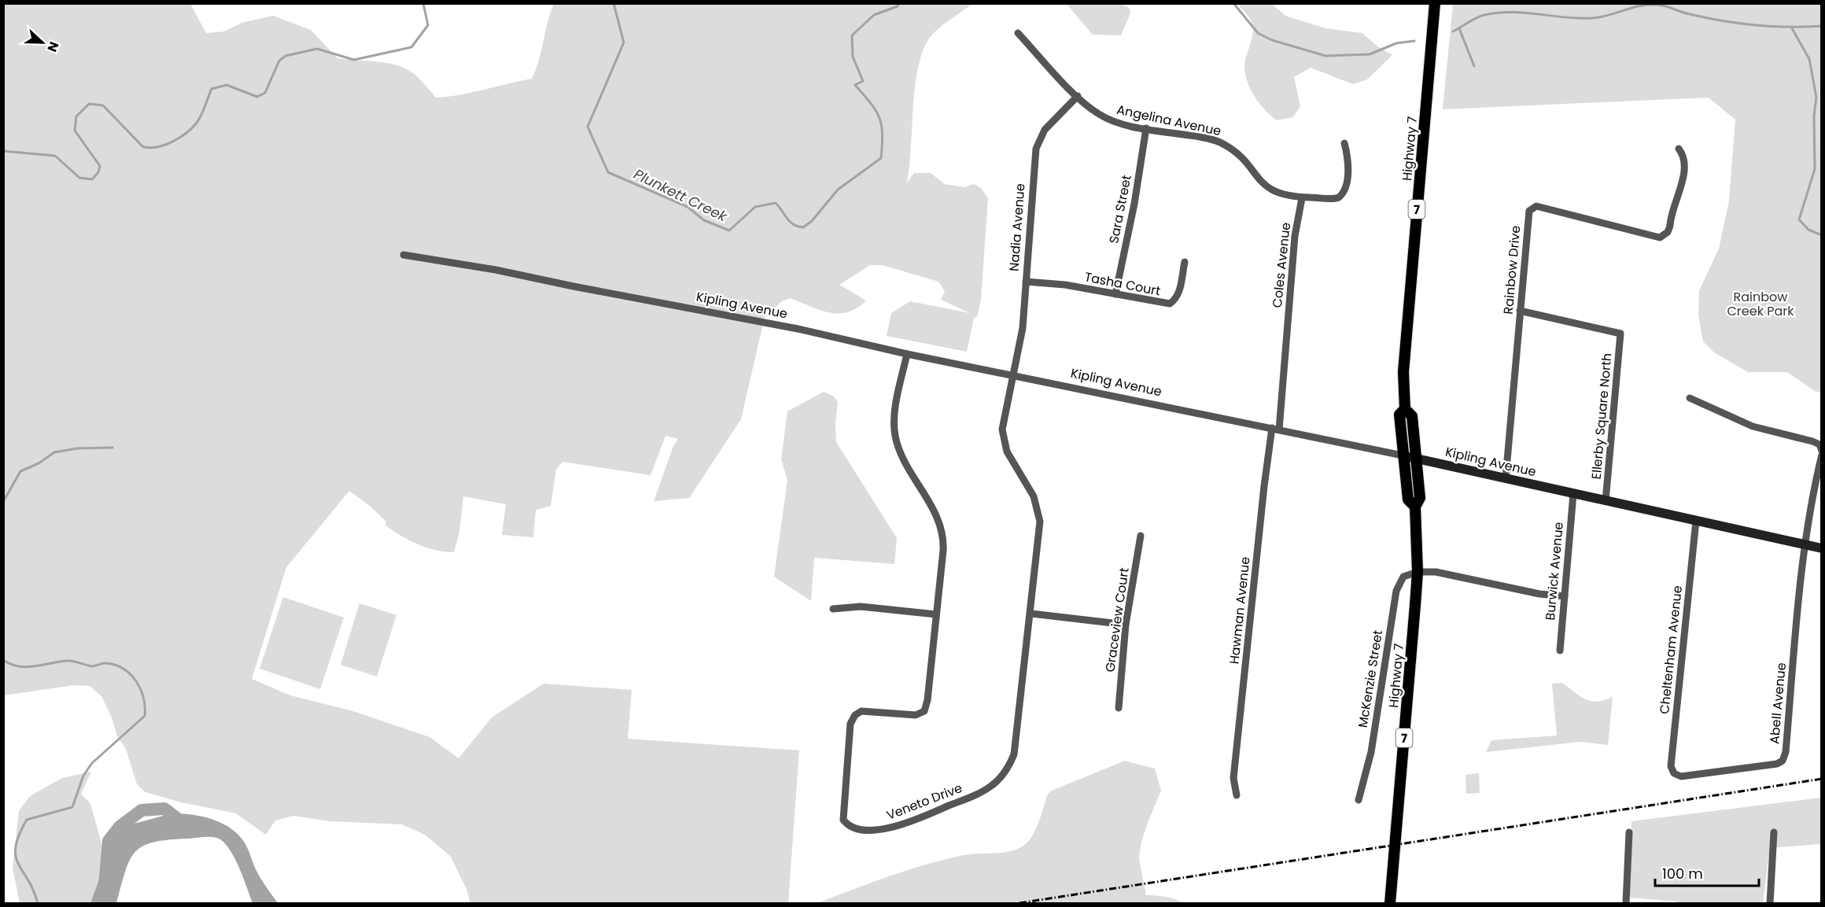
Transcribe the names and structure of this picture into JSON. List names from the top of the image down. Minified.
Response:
{"streets":{"main road":["Highway 7","7"],"street":["Angelina Avenue","Sara Street","Nadia Avenue","Coles Avenue","Rainbow Drive","Tasha Court","Kipling Avenue","Ellerby Square North","Burwick Avenue","Hawman Avenue","Graceview Court","Cheltenham Avenue","McKenzie Street","Abell Avenue","Veneto Drive"]},"crossings":[["Angelina Avenue","Sara Street"],["Angelina Avenue","Nadia Avenue"],["Angelina Avenue","Coles Avenue"],["Highway 7","Kipling Avenue"],["Highway 7","McKenzie Street"],["Sara Street","Tasha Court"],["Nadia Avenue","Tasha Court"],["Nadia Avenue","Kipling Avenue"],["Nadia Avenue","Veneto Drive"],["Coles Avenue","Kipling Avenue"],["Coles Avenue","Hawman Avenue"],["Rainbow Drive","Kipling Avenue"],["Rainbow Drive","Ellerby Square North"],["Kipling Avenue","Ellerby Square North"],["Kipling Avenue","Burwick Avenue"],["Kipling Avenue","Hawman Avenue"],["Kipling Avenue","Cheltenham Avenue"],["Kipling Avenue","Abell Avenue"],["Kipling Avenue","Veneto Drive"],["Cheltenham Avenue","Abell Avenue"]],"water":["Plunkett Creek"],"parks":["Rainbow Creek Park"],"scale_bar":"100 m","north":"right"}
